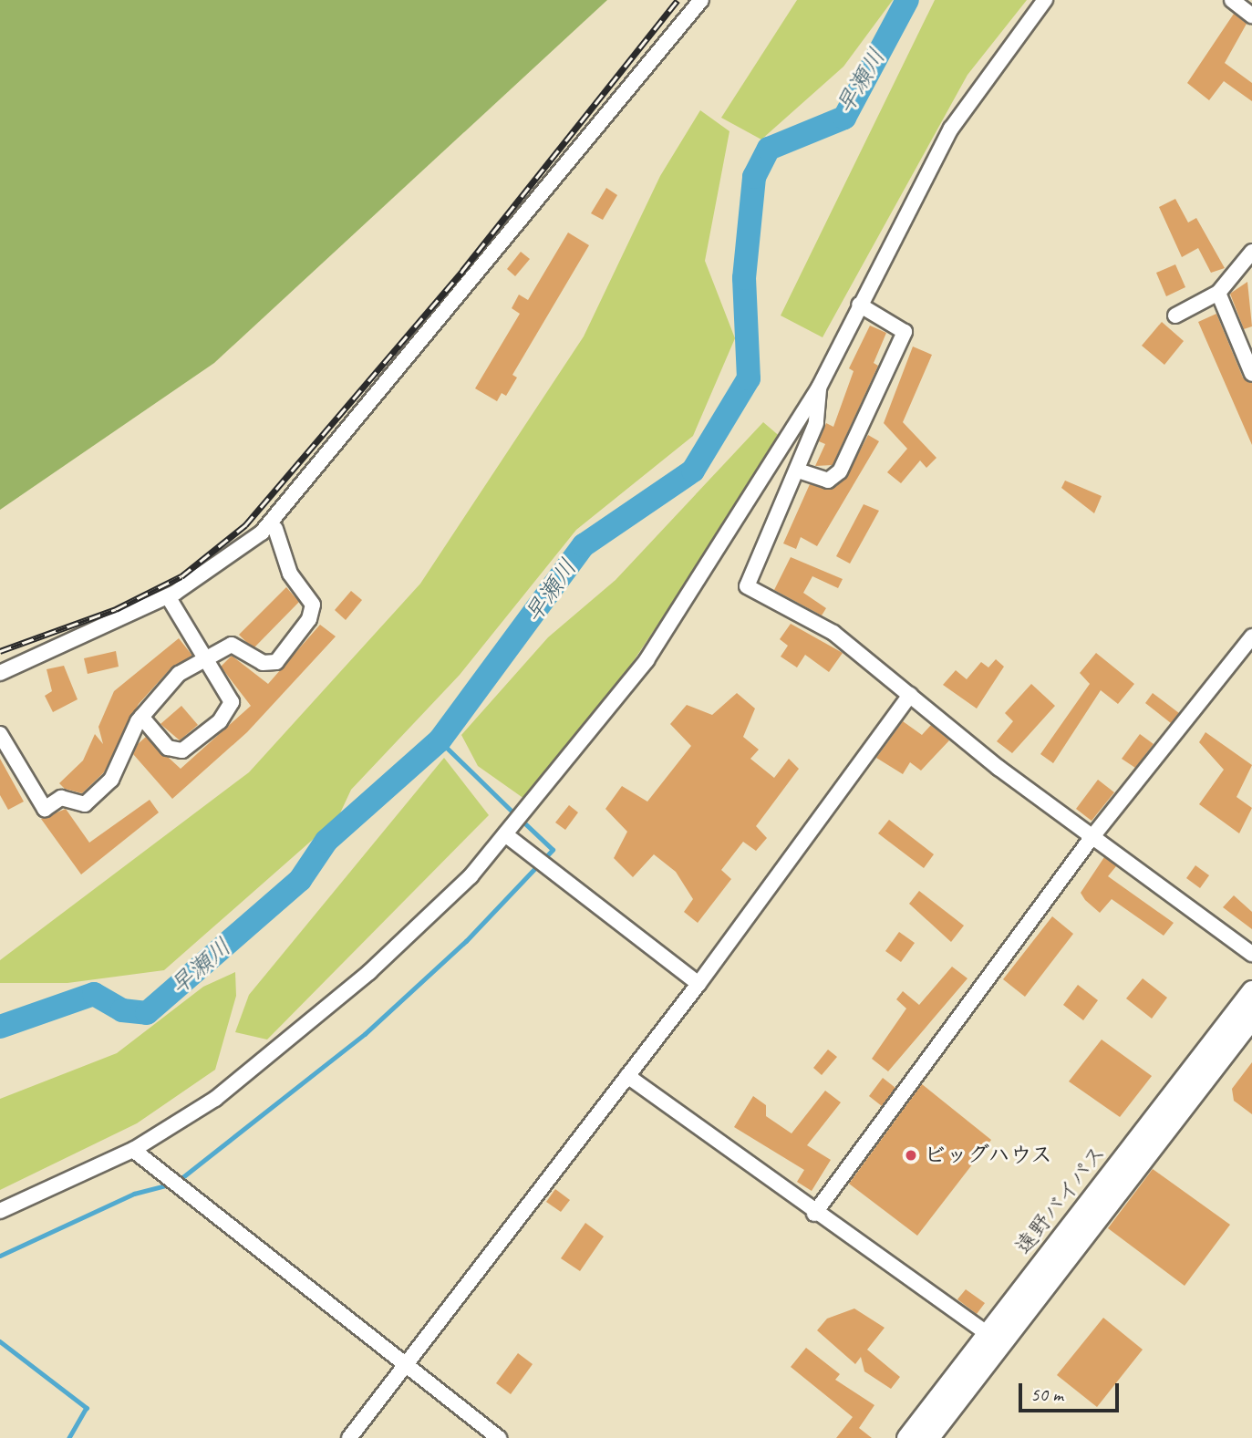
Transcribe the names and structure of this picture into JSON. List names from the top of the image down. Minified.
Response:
{"streets":{"highway":["遠野バイパス"]},"water":["早瀬川"],"places":["ビッグハウス"],"scale_bar":"50 m"}
